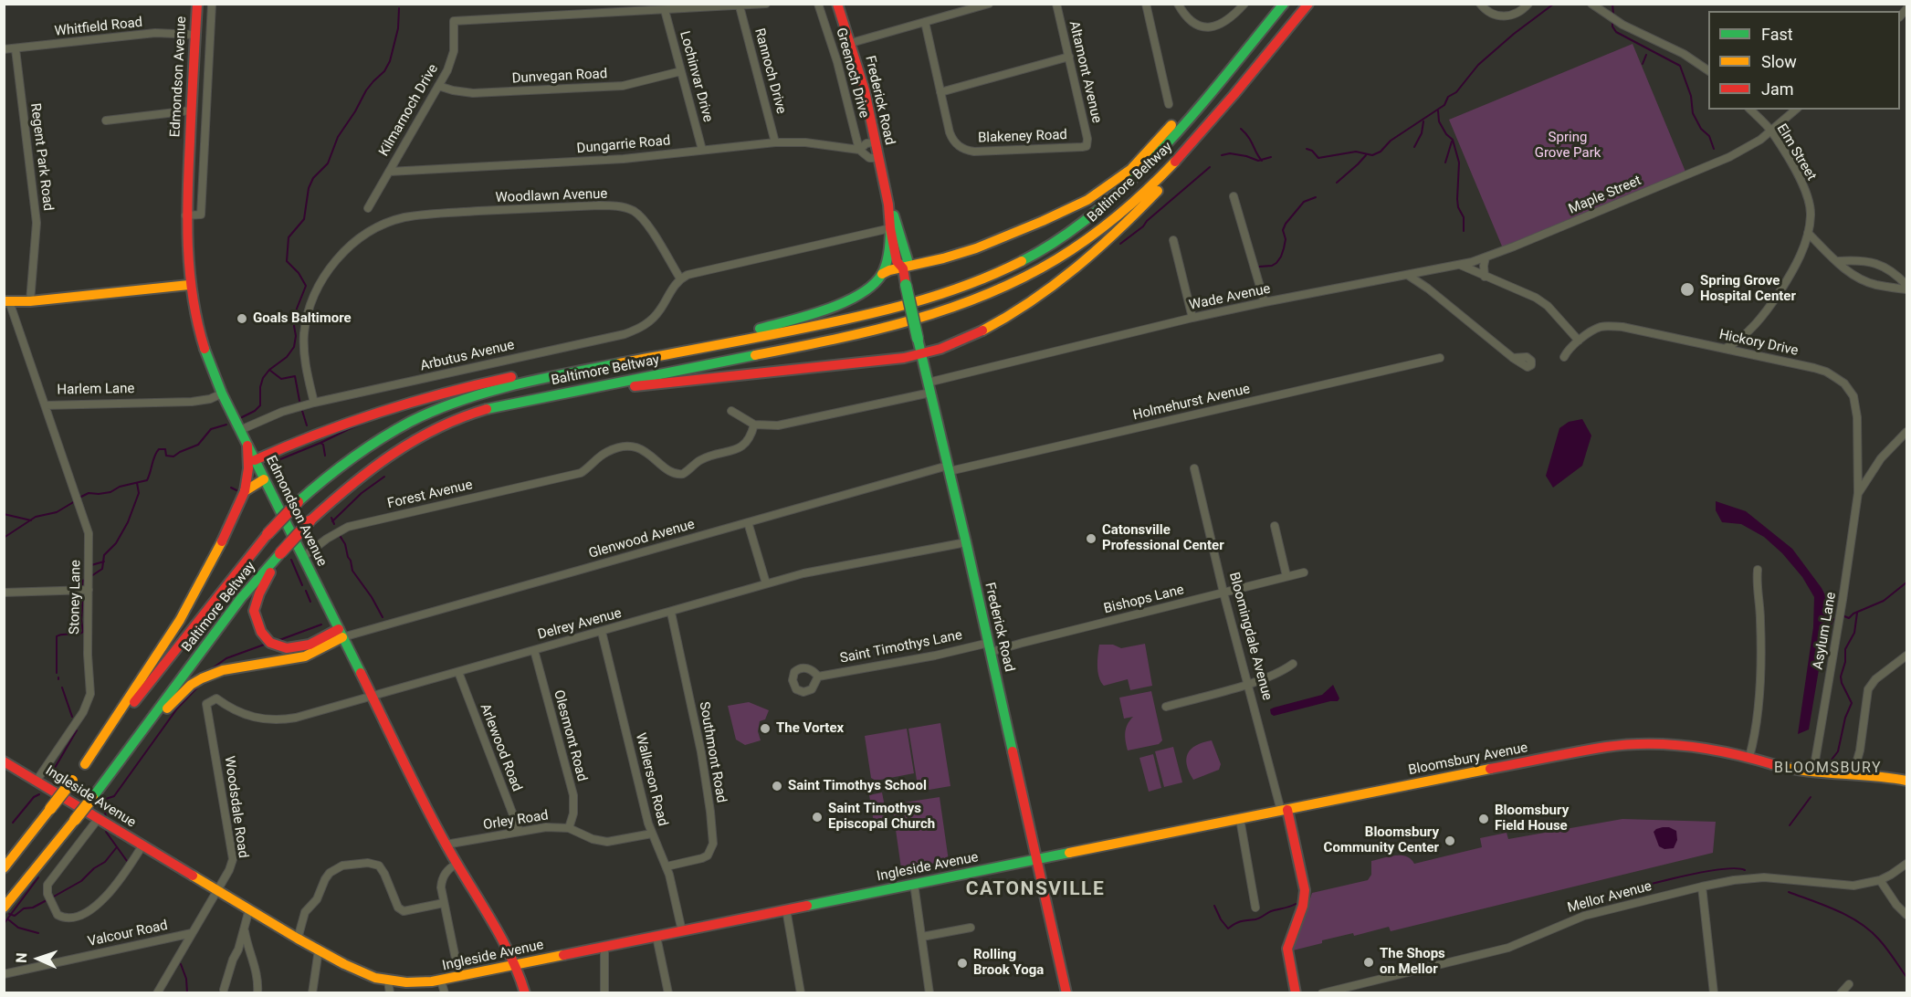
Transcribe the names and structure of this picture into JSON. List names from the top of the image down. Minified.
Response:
{"streets":{"main road":["Edmondson Avenue","Frederick Road","Baltimore Beltway","Harlem Lane","Bloomingdale Avenue","Bloomsbury Avenue","Ingleside Avenue"],"street":["Whitfield Road","Rannoch Drive","Altamont Avenue","Greenoch Drive","Dunvegan Road","Lochinvar Drive","Kilmarnoch Drive","Blakeney Road","Dungarrie Road","Elm Street","Regent Park Road","Maple Street","Woodlawn Avenue","Wade Avenue","Hickory Drive","Arbutus Avenue","Holmehurst Avenue","Forest Avenue","Glenwood Avenue","Stoney Lane","Bishops Lane","Delrey Avenue","Asylum Lane","Saint Timothys Lane","Olesmont Road","Arlewood Road","Southmont Road","Wallerson Road","Woodsdale Road","Orley Road","Mellor Avenue","Valcour Road"]},"crossings":[["Whitfield Road","Edmondson Avenue"],["Whitfield Road","Regent Park Road"],["Rannoch Drive","Dungarrie Road"],["Altamont Avenue","Blakeney Road"],["Greenoch Drive","Dungarrie Road"],["Edmondson Avenue","Arbutus Avenue"],["Edmondson Avenue","Harlem Lane"],["Edmondson Avenue","Forest Avenue"],["Edmondson Avenue","Glenwood Avenue"],["Edmondson Avenue","Delrey Avenue"],["Edmondson Avenue","Ingleside Avenue"],["Edmondson Avenue","Orley Road"],["Dunvegan Road","Lochinvar Drive"],["Dunvegan Road","Kilmarnoch Drive"],["Lochinvar Drive","Kilmarnoch Drive"],["Lochinvar Drive","Dungarrie Road"],["Frederick Road","Dungarrie Road"],["Frederick Road","Wade Avenue"],["Frederick Road","Holmehurst Avenue"],["Frederick Road","Glenwood Avenue"],["Frederick Road","Bishops Lane"],["Frederick Road","Delrey Avenue"],["Frederick Road","Saint Timothys Lane"],["Frederick Road","Bloomsbury Avenue"],["Frederick Road","Ingleside Avenue"],["Kilmarnoch Drive","Dungarrie Road"],["Elm Street","Maple Street"],["Elm Street","Hickory Drive"],["Regent Park Road","Harlem Lane"],["Maple Street","Wade Avenue"],["Woodlawn Avenue","Arbutus Avenue"],["Hickory Drive","Asylum Lane"],["Harlem Lane","Stoney Lane"],["Holmehurst Avenue","Glenwood Avenue"],["Stoney Lane","Ingleside Avenue"],["Bishops Lane","Bloomingdale Avenue"],["Bishops Lane","Saint Timothys Lane"],["Delrey Avenue","Olesmont Road"],["Delrey Avenue","Arlewood Road"],["Delrey Avenue","Southmont Road"],["Delrey Avenue","Wallerson Road"],["Delrey Avenue","Woodsdale Road"],["Asylum Lane","Bloomsbury Avenue"],["Bloomingdale Avenue","Bloomsbury Avenue"],["Olesmont Road","Orley Road"],["Arlewood Road","Orley Road"],["Southmont Road","Wallerson Road"],["Bloomsbury Avenue","Ingleside Avenue"],["Wallerson Road","Ingleside Avenue"],["Wallerson Road","Orley Road"],["Ingleside Avenue","Woodsdale Road"],["Woodsdale Road","Valcour Road"]],"districts":["BLOOMSBURY","CATONSVILLE"],"parks":["Spring Grove Park"],"places":["Spring Grove Hospital Center","Goals Baltimore","Catonsville Professional Center","The Vortex","Saint Timothys School","Saint Timothys Episcopal Church","Bloomsbury Field House","Bloomsbury Community Center","The Shops on Mellor","Rolling Brook Yoga"],"legend":["Fast","Slow","Jam"],"north":"left"}
